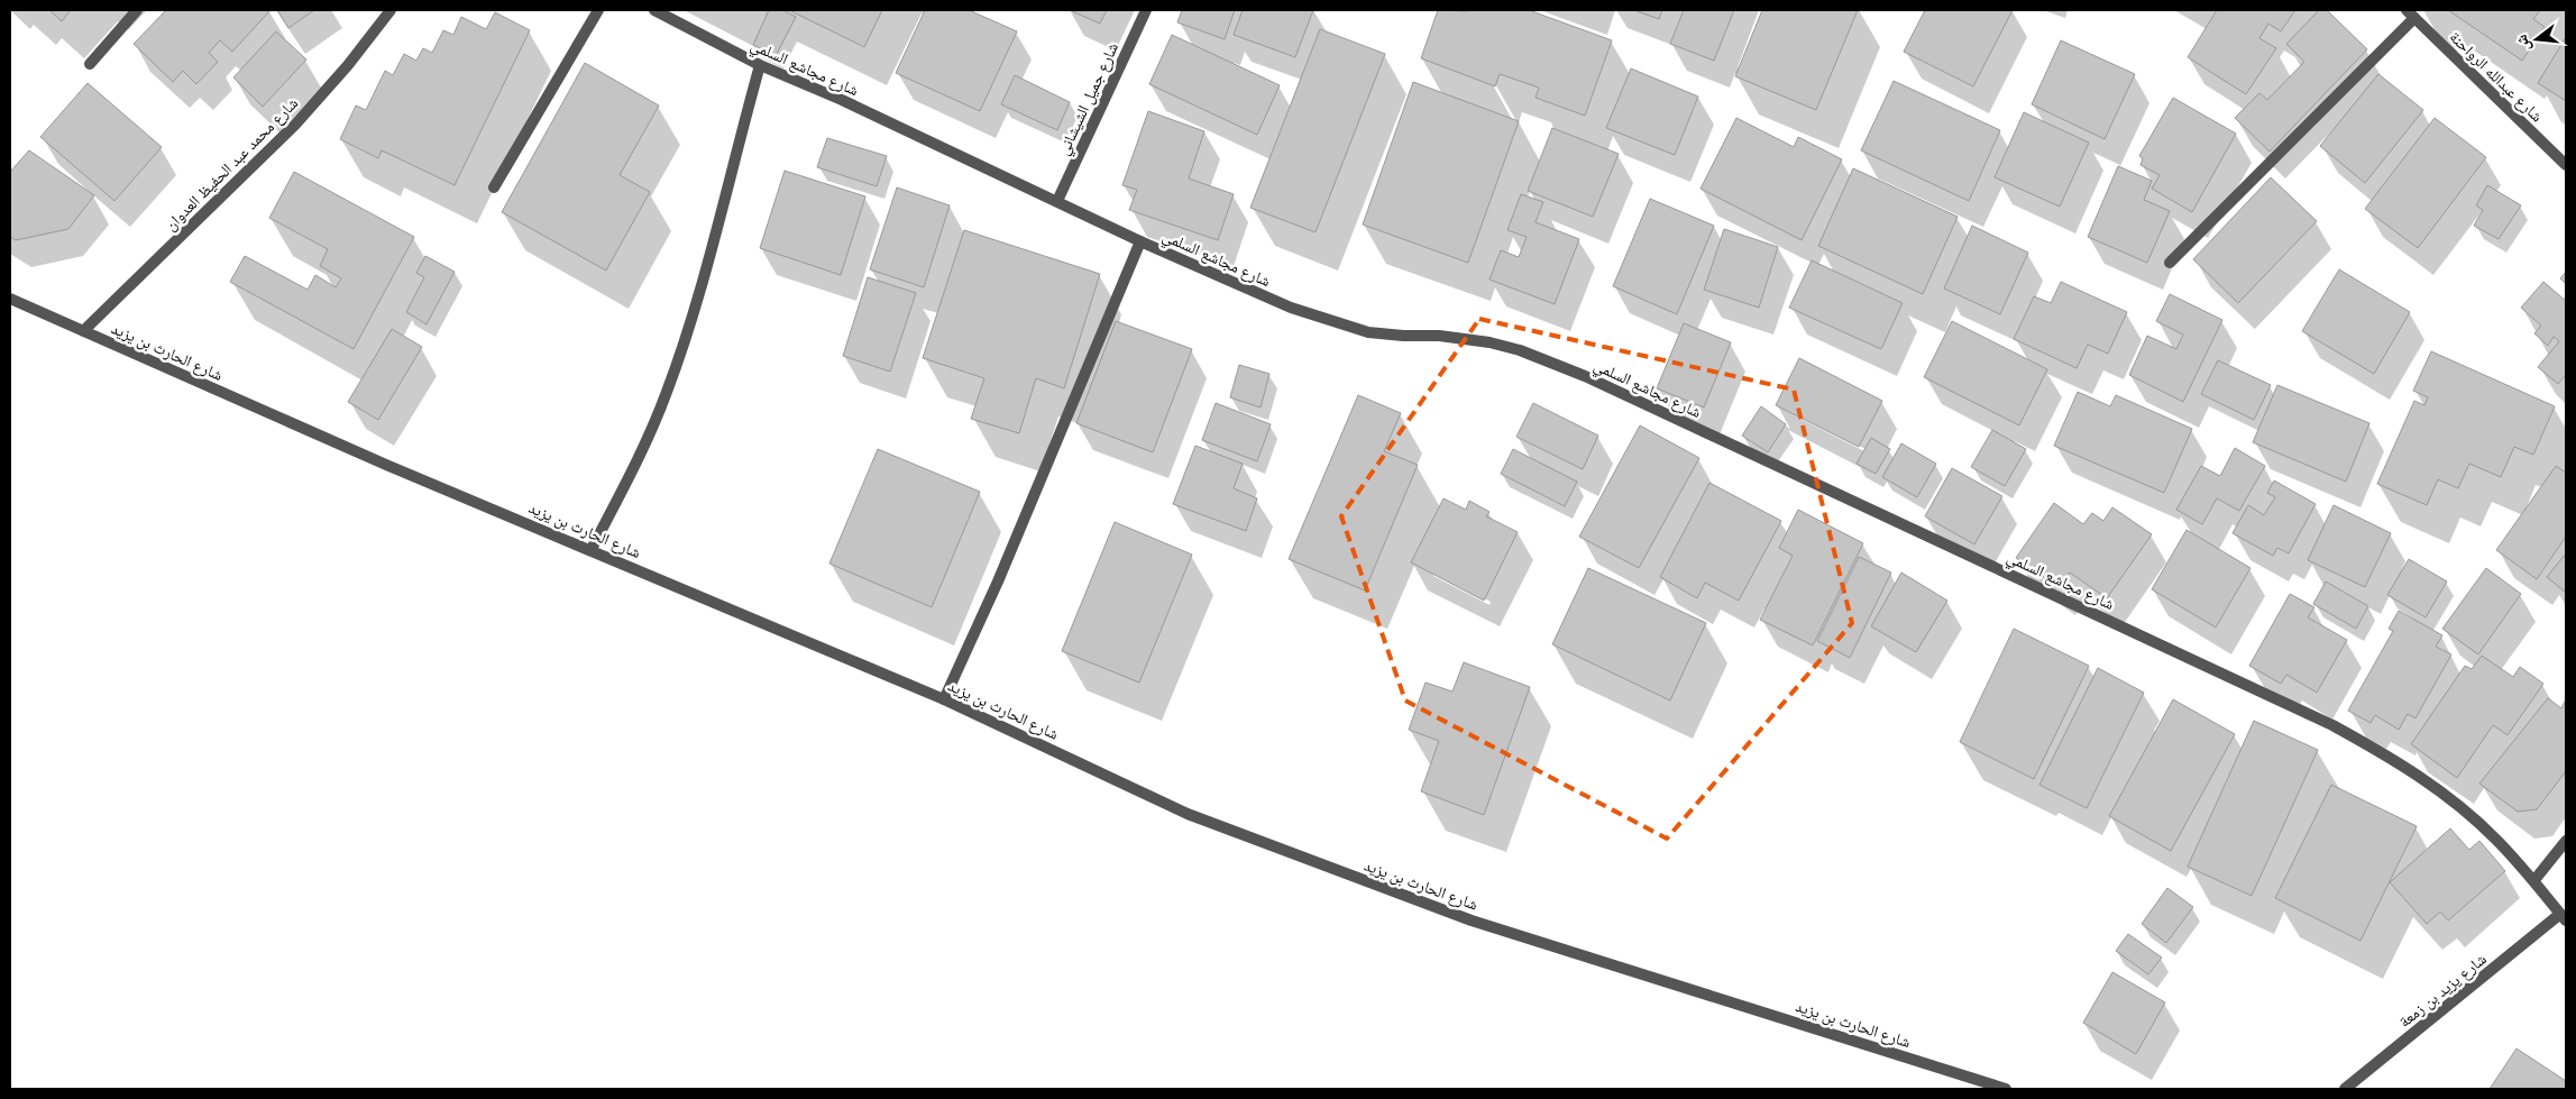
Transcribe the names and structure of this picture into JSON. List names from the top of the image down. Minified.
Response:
{"streets":{"street":["شارع مجاشع السلمي","شارع عبدالله الرواحنة","شارع جميل الشيشاني","شارع محمد عبد الحفيظ العدوان","شارع الحارث بن يزيد","شارع يزيد بن زمعة"]},"crossings":[["شارع مجاشع السلمي","شارع جميل الشيشاني"],["شارع مجاشع السلمي","شارع يزيد بن زمعة"],["شارع محمد عبد الحفيظ العدوان","شارع الحارث بن يزيد"]],"north":"left"}
